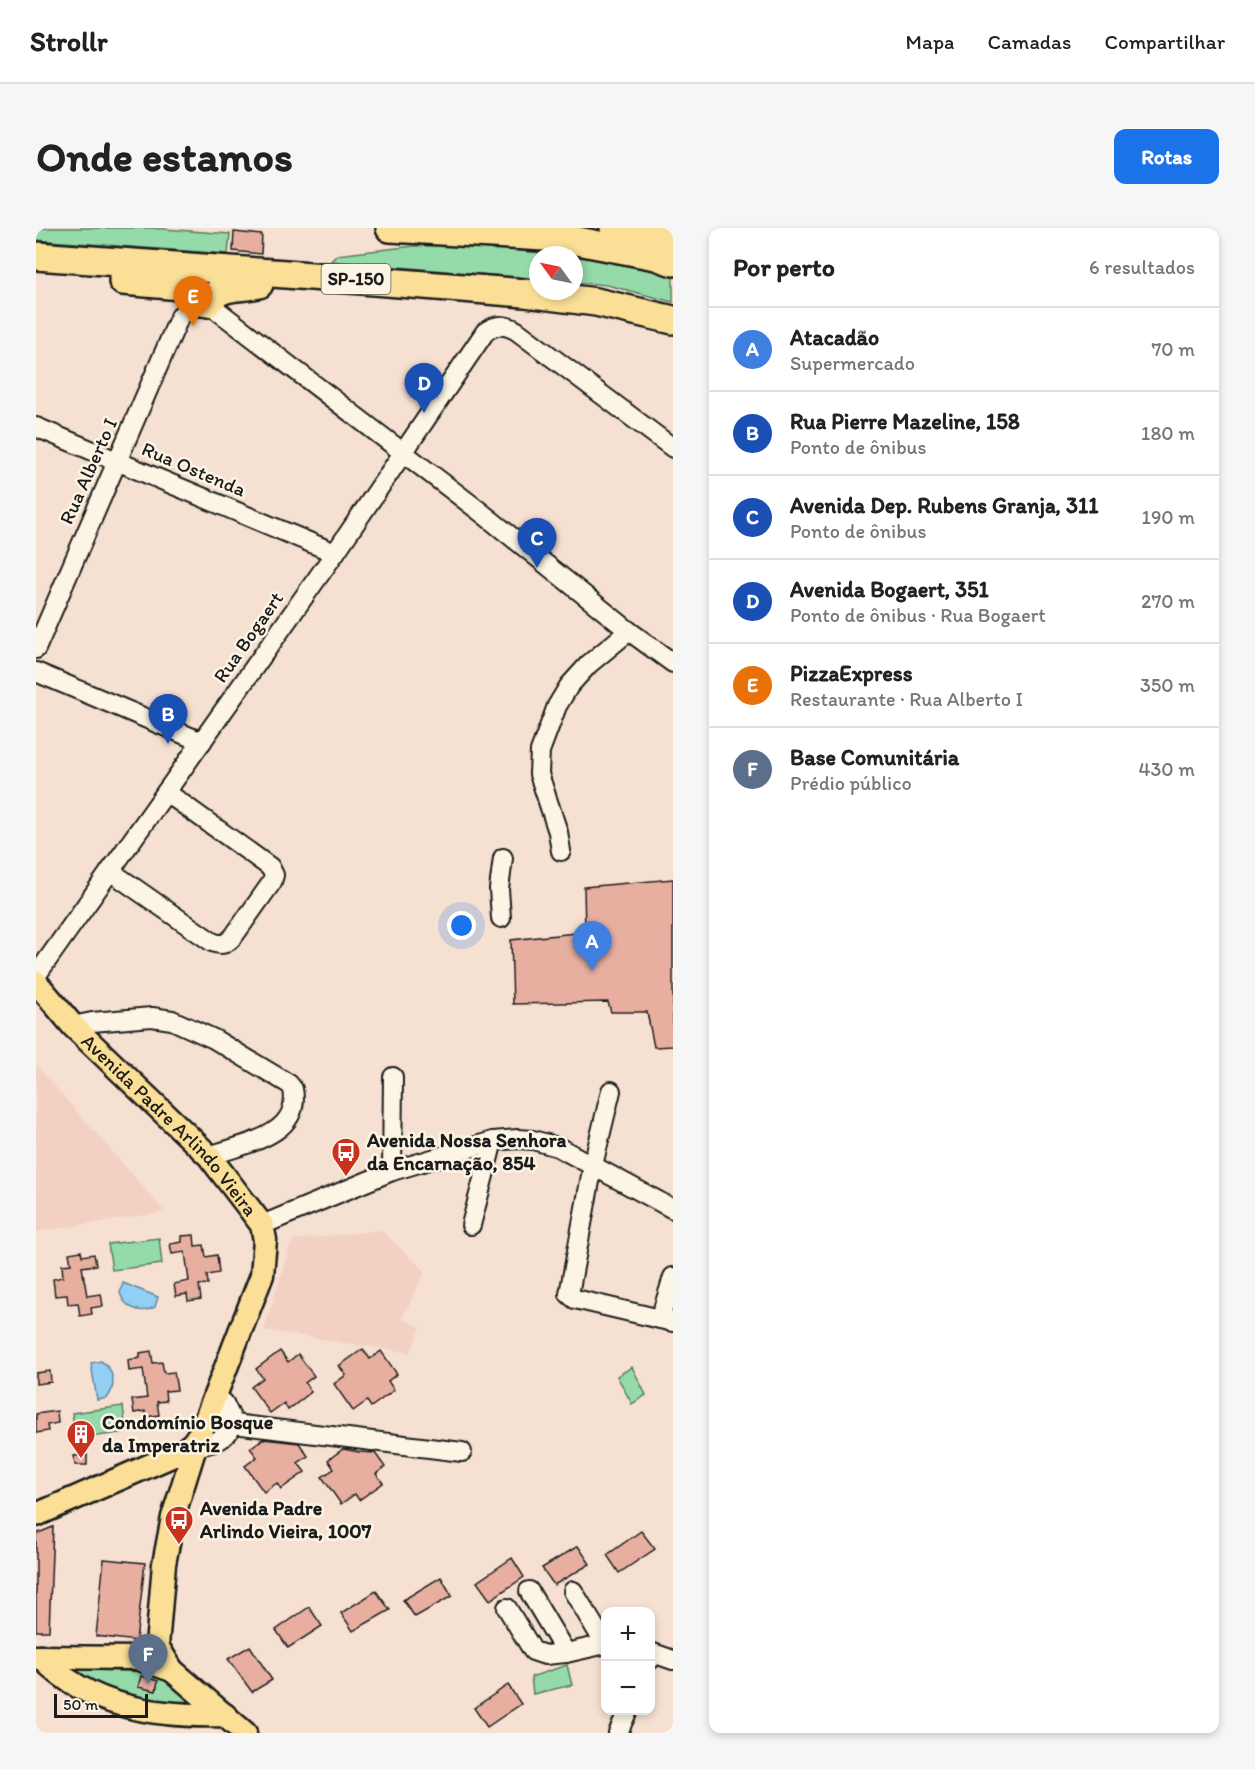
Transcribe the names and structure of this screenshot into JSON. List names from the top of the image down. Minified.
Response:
{"streets":{"highway":["SP-150"],"main road":["Avenida Padre Arlindo Vieira"],"street":["Rua Ostenda","Rua Alberto I","Rua Bogaert"]},"crossings":[["Rua Ostenda","Rua Alberto I"],["Rua Ostenda","Rua Bogaert"]],"places":{"bus stop":["Avenida Nossa Senhora da Encarnação, 854","Avenida Padre Arlindo Vieira, 1007"],"building":["Condomínio Bosque da Imperatriz"]},"scale_bar":"50 m","north":"top left","page":{"header":"Strollr","nav":["Mapa","Camadas","Compartilhar"],"buttons":"Rotas","title":"Onde estamos","heading":["Por perto","6 resultados"],"pins":["E","D","C","B","A","F"],"list":[{"mark":"A","name":"Atacadão","note":"Supermercado","value":"70 m"},{"mark":"B","name":"Rua Pierre Mazeline, 158","note":"Ponto de ônibus","value":"180 m"},{"mark":"C","name":"Avenida Dep. Rubens Granja, 311","note":"Ponto de ônibus","value":"190 m"},{"mark":"D","name":"Avenida Bogaert, 351","note":"Ponto de ônibus · Rua Bogaert","value":"270 m"},{"mark":"E","name":"PizzaExpress","note":"Restaurante · Rua Alberto I","value":"350 m"},{"mark":"F","name":"Base Comunitária","note":"Prédio público","value":"430 m"}],"map_buttons":["+","−"],"scale":"50 m"}}
